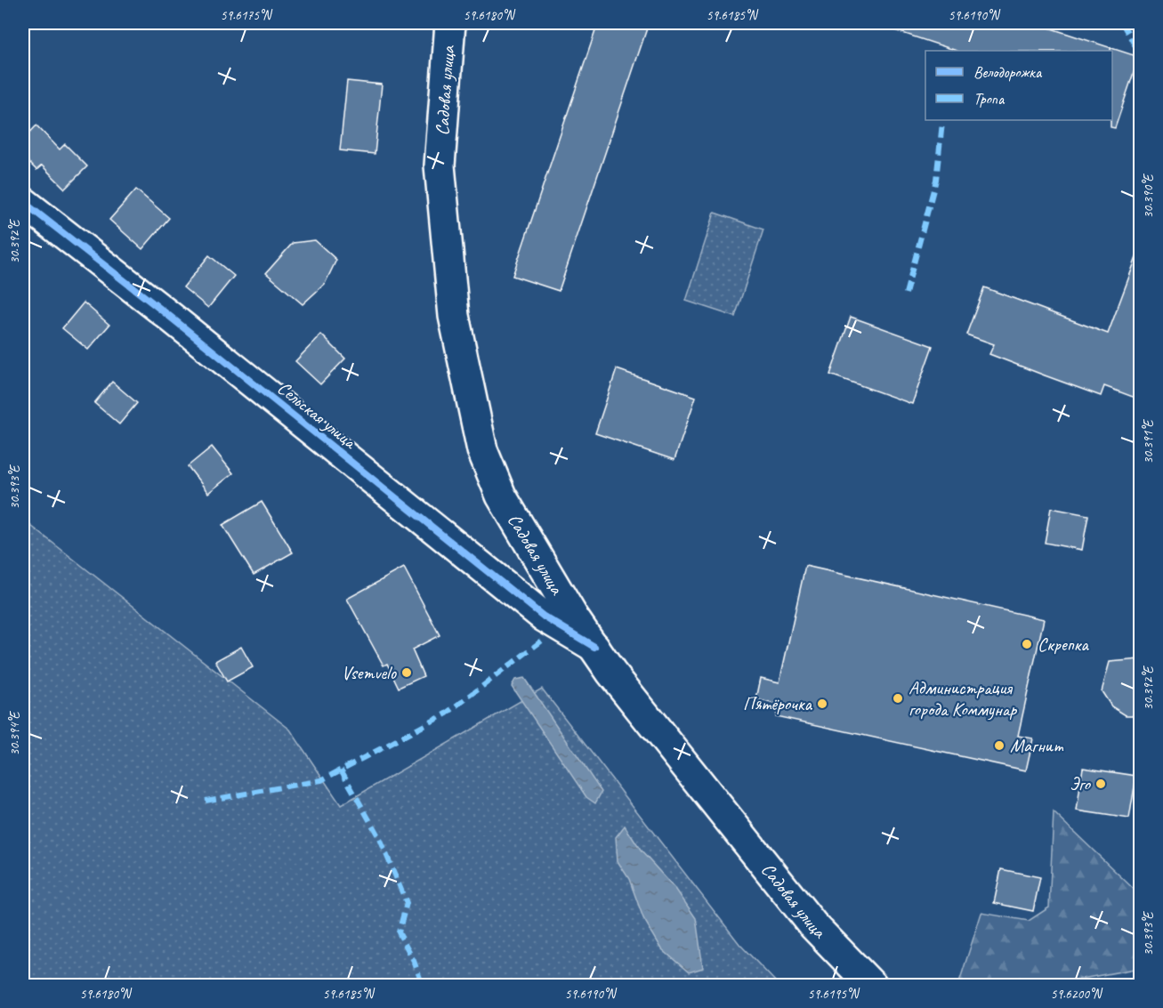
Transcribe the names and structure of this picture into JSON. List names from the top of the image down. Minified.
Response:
{"streets":{"main road":["Садовая улица","Сельская улица"]},"crossings":[["Садовая улица","Сельская улица"]],"places":["Скрепка","Vsemvelo","Администрация города Коммунар","Пятёрочка","Магнит","Эго"],"legend":["Велодорожка","Тропа"],"coordinates":["59.6175°N","59.6180°N","59.6185°N","59.6190°N","30.390°E","30.392°E","30.391°E","30.393°E","30.394°E","59.6195°N","59.6200°N"]}
